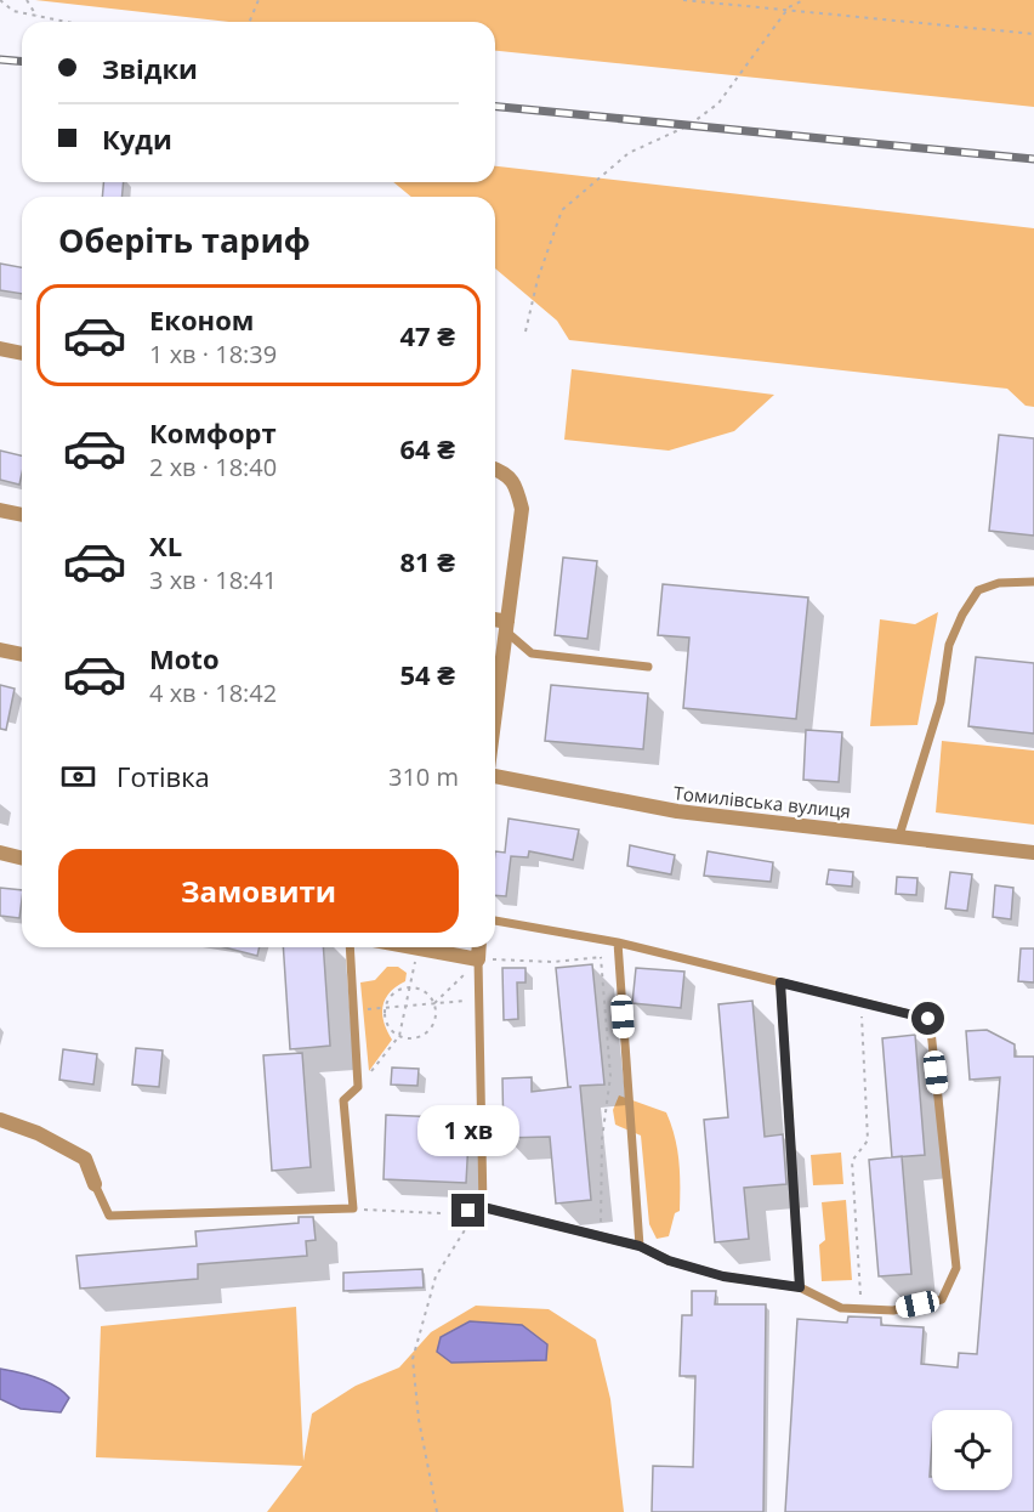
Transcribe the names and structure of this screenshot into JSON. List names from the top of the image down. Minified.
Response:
{"streets":{"street":["Томилівська вулиця"]},"page":{"banner":["Звідки","Куди"],"heading":"Оберіть тариф","list":[{"name":"Економ","note":"1 хв · 18:39","value":"47 ₴"},{"name":"Комфорт","note":"2 хв · 18:40","value":"64 ₴"},{"name":"XL","note":"3 хв · 18:41","value":"81 ₴"},{"name":"Moto","note":"4 хв · 18:42","value":"54 ₴"}],"pay":["Готівка","310 m"],"buttons":"Замовити","bubble":"1 хв"}}
